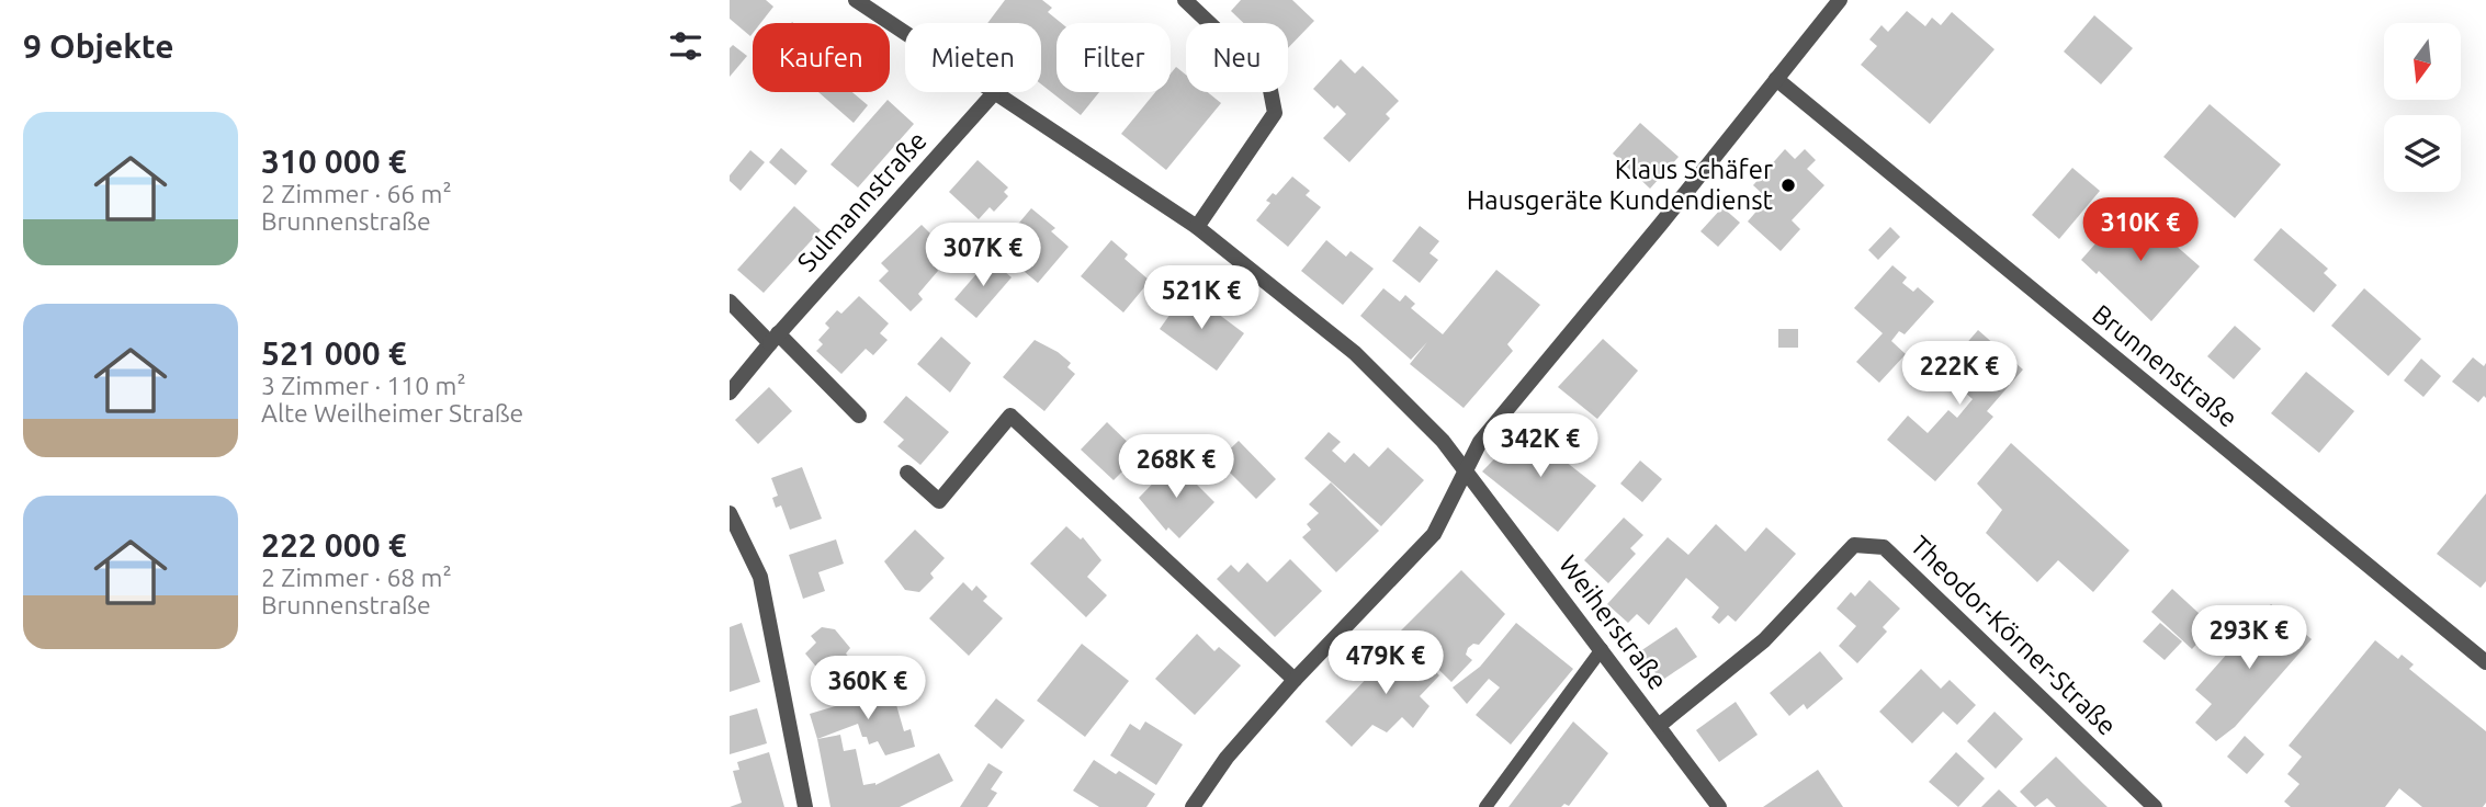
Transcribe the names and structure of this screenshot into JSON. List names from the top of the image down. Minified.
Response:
{"streets":{"street":["Sulmannstraße","Brunnenstraße","Weiherstraße","Theodor-Körner-Straße"]},"crossings":[["Sulmannstraße","Weiherstraße"],["Weiherstraße","Theodor-Körner-Straße"]],"places":["Klaus Schäfer Hausgeräte Kundendienst"],"north":"bottom","page":{"heading":"9 Objekte","chip":["Kaufen","Mieten","Filter","Neu"],"list":[{"name":"310 000 €","note":"2 Zimmer · 66 m² · Brunnenstraße"},{"name":"521 000 €","note":"3 Zimmer · 110 m² · Alte Weilheimer Straße"},{"name":"222 000 €","note":"2 Zimmer · 68 m² · Brunnenstraße"}],"price":["310K €","307K €","521K €","222K €","342K €","268K €","293K €","479K €","360K €"]}}
